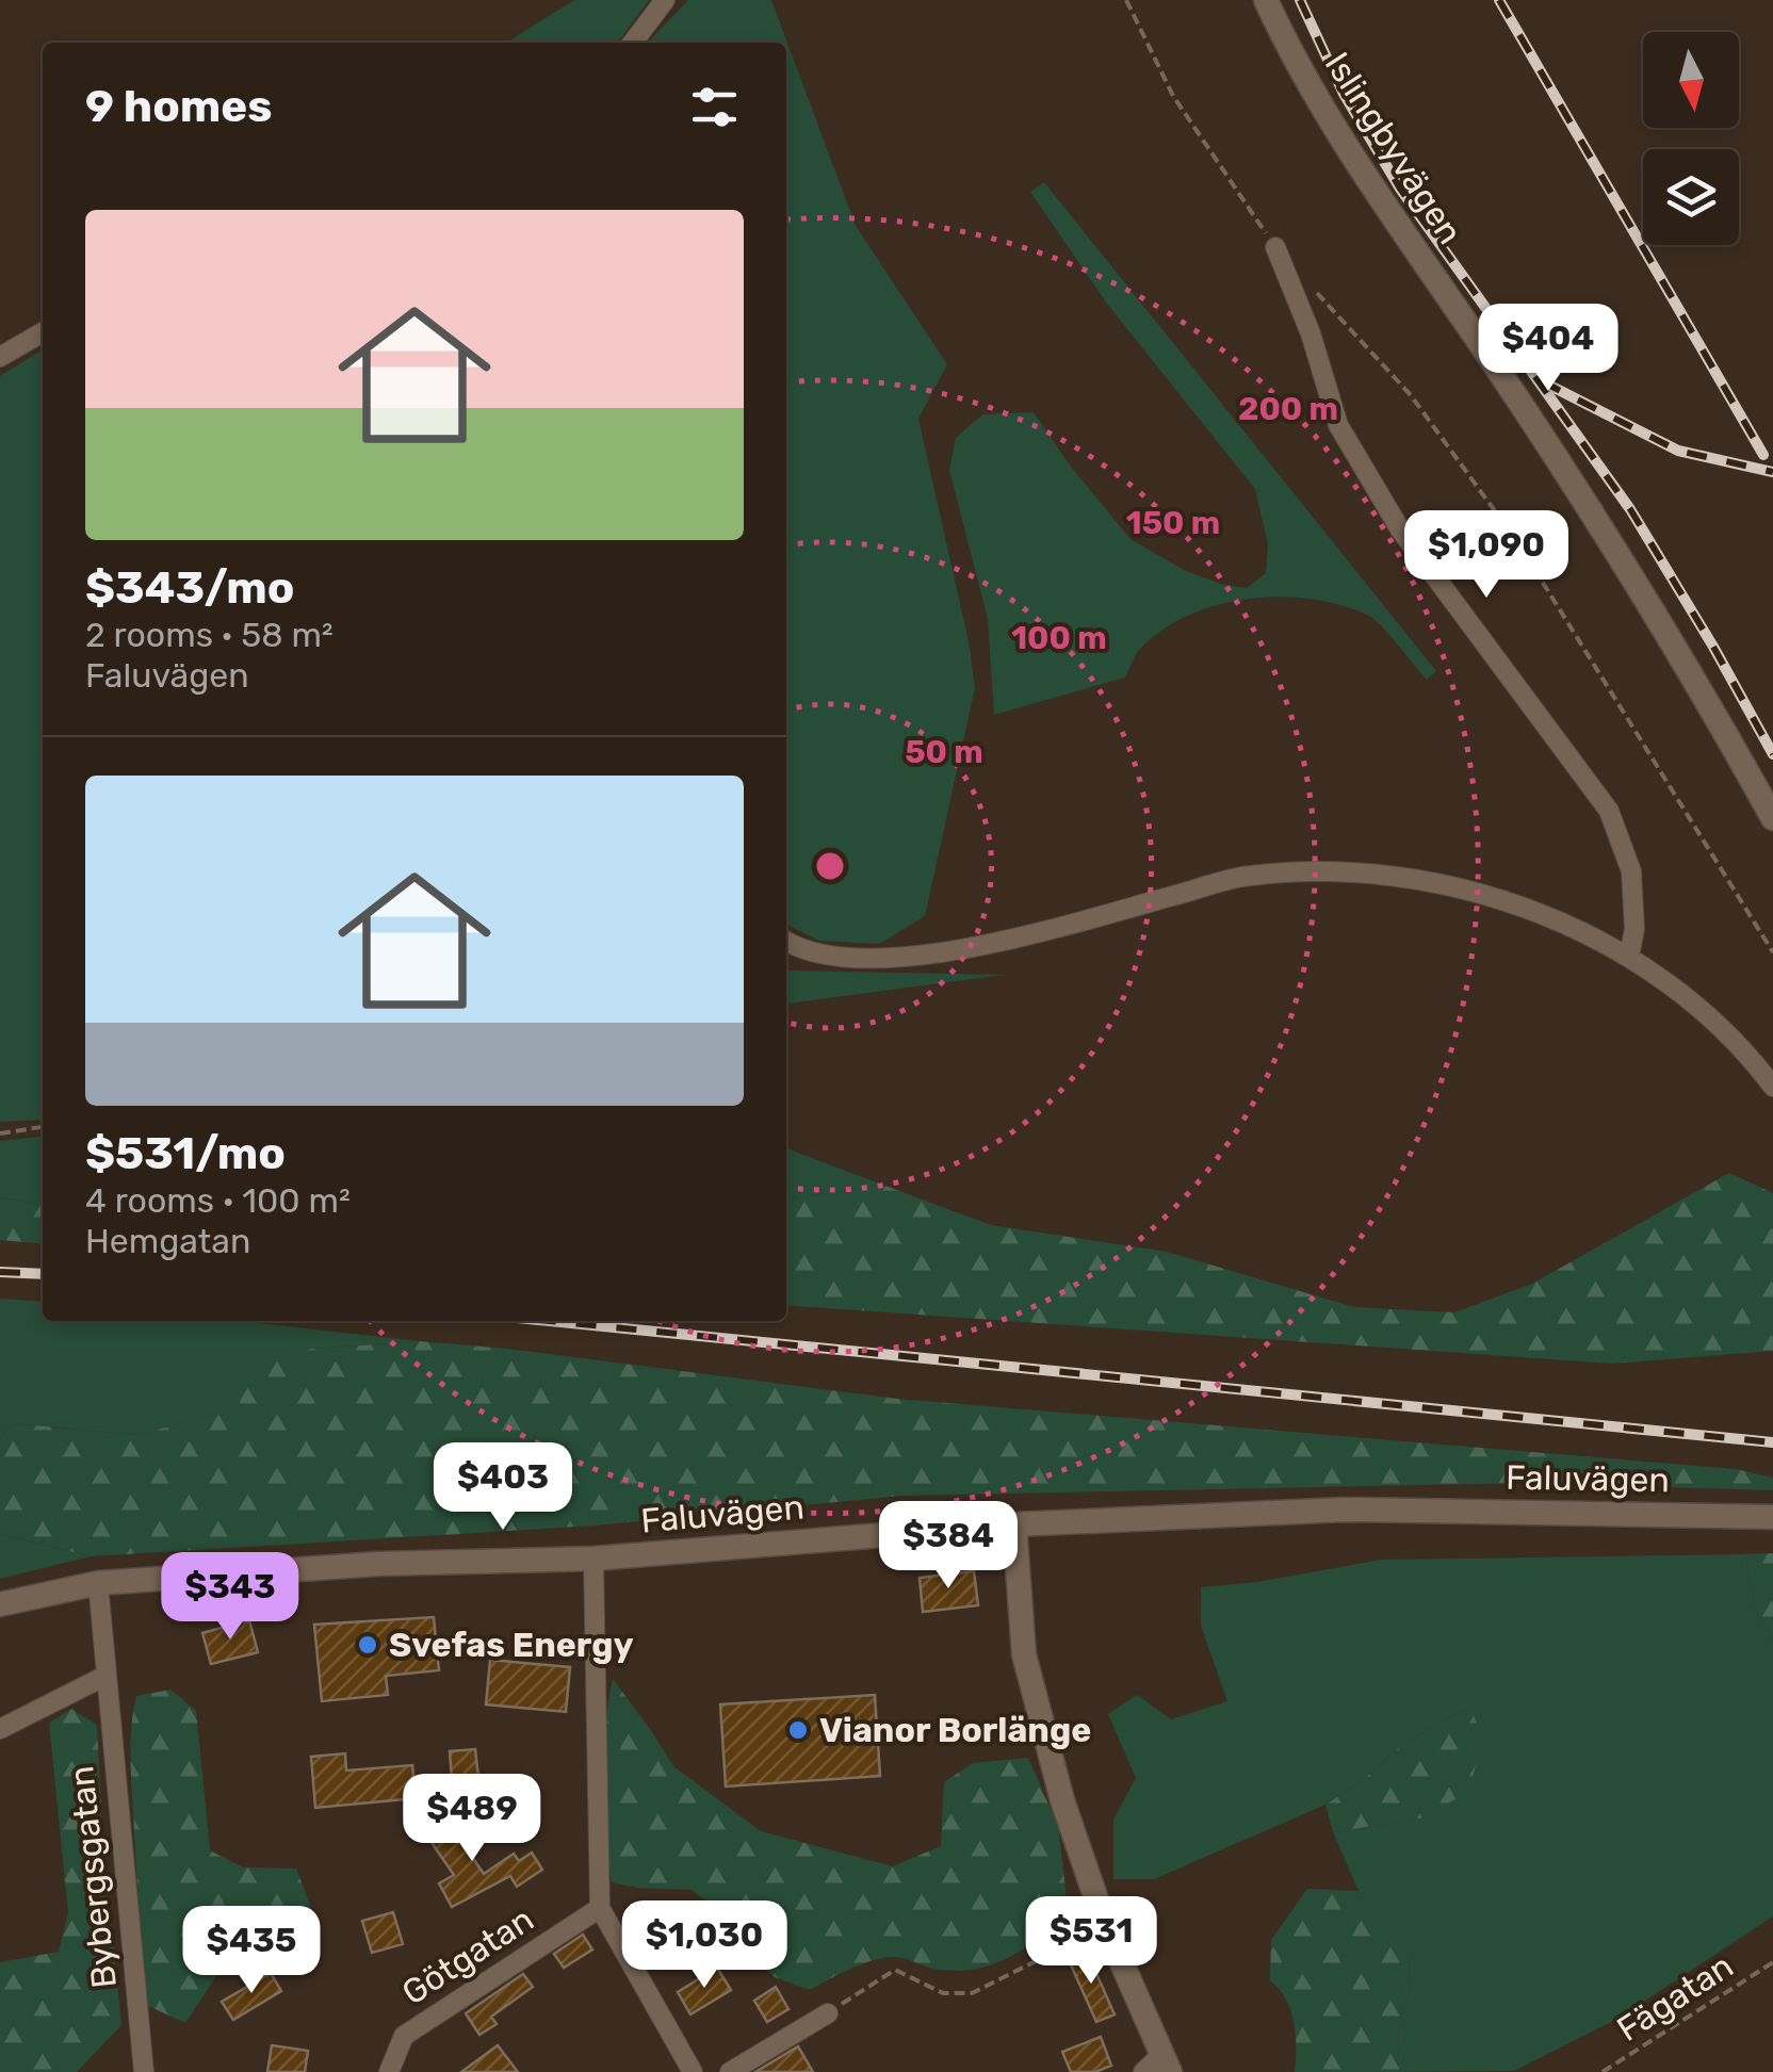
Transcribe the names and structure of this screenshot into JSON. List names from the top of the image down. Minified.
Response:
{"streets":{"street":["Islingbyvägen","Faluvägen","Bybergsgatan","Götgatan"],"path":["Fägatan"]},"places":["Svefas Energy","Vianor Borlänge"],"north":"bottom","page":{"heading":"9 homes","list":[{"name":"$343/mo","note":"2 rooms · 58 m² · Faluvägen"},{"name":"$531/mo","note":"4 rooms · 100 m² · Hemgatan"}],"price":["$404","$1,090","$403","$384","$343","$489","$531","$1,030","$435"]},"rings":["200 m","150 m","100 m","50 m"]}
